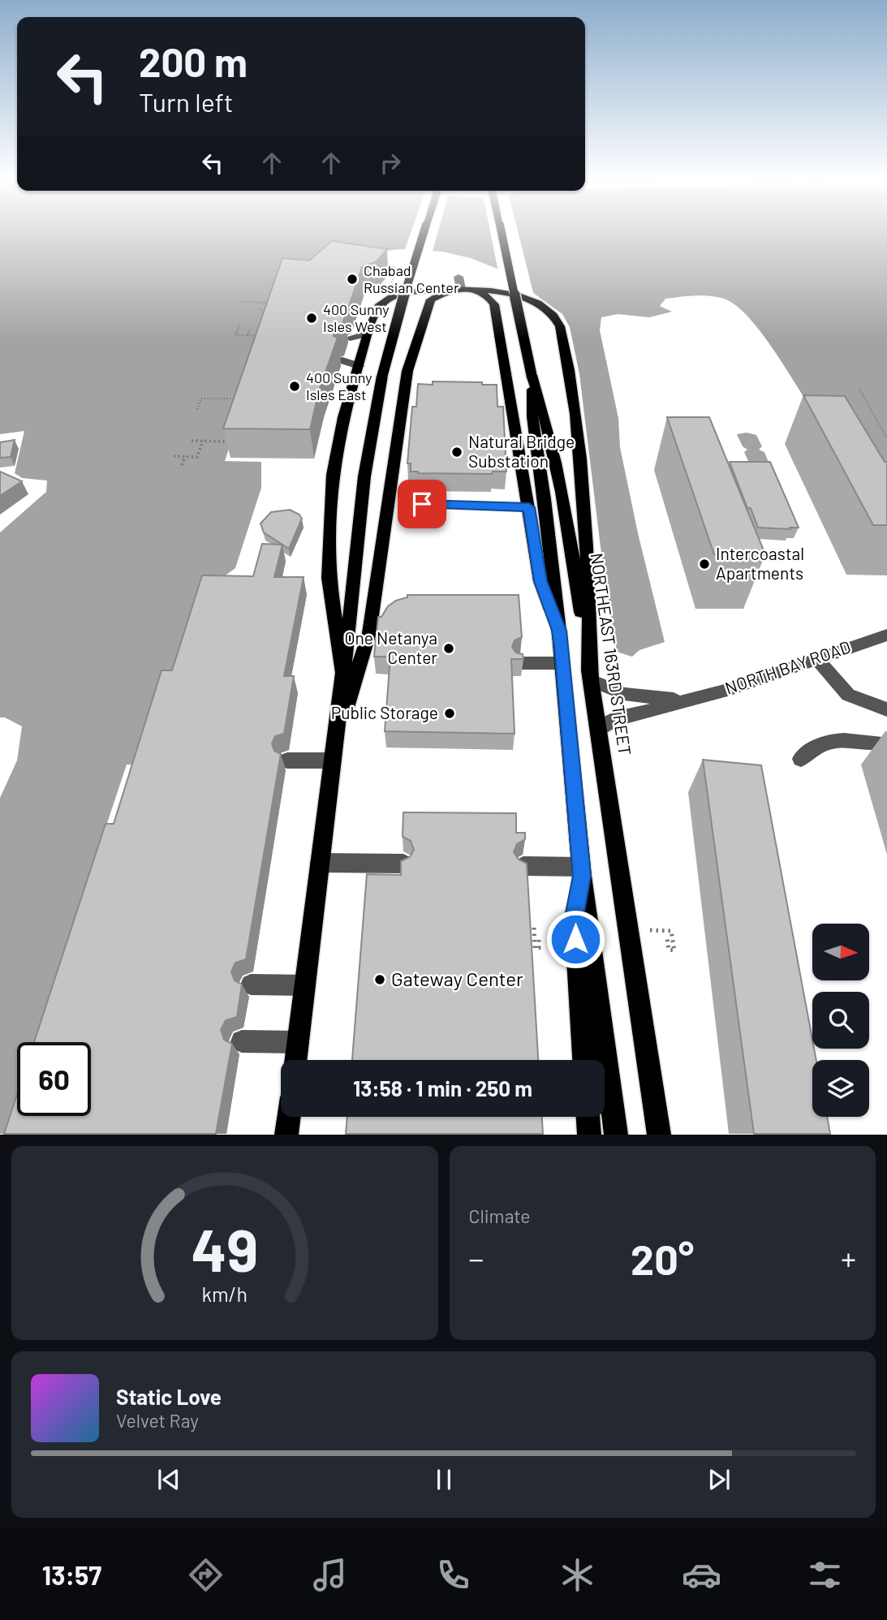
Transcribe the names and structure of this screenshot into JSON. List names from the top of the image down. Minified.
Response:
{"streets":{"main road":["NORTHEAST 163RD STREET"],"street":["NORTH BAY ROAD"]},"crossings":[["NORTHEAST 163RD STREET","NORTH BAY ROAD"]],"places":["Chabad Russian Center","400 Sunny Isles West","400 Sunny Isles East","Natural Bridge Substation","Intercoastal Apartments","One Netanya Center","Public Storage","Gateway Center"],"north":"right","page":{"turn":["200 m","Turn left"],"limit":"60","trip":"13:58 · 1 min · 250 m","tile":"Climate","heat":["−","20°","+"],"song":["Static Love","Velvet Ray"],"tabs":"13:57","gauge":["49","km/h"]}}
